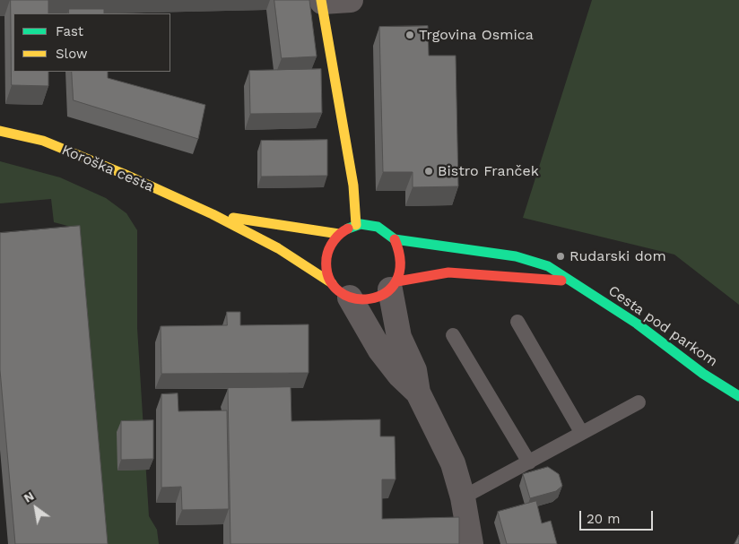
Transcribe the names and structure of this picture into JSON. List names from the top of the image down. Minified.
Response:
{"streets":{"main road":["Koroška cesta","Cesta pod parkom"]},"places":["Trgovina Osmica","Bistro Franček","Rudarski dom"],"legend":["Fast","Slow"],"scale_bar":"20 m","north":"top left"}
